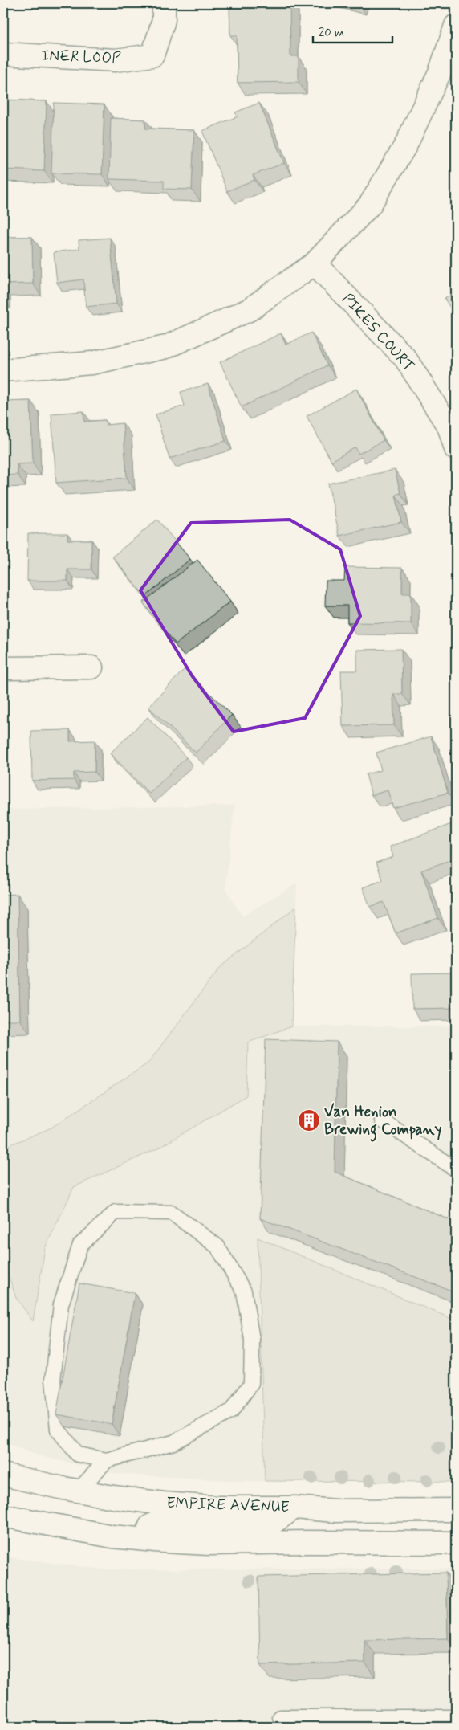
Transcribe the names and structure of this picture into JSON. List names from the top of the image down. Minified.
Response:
{"streets":{"main road":["INER LOOP","PIKES COURT","EMPIRE AVENUE"]},"places":{"building":["Van Henion Brewing Company"]},"scale_bar":"20 m"}
